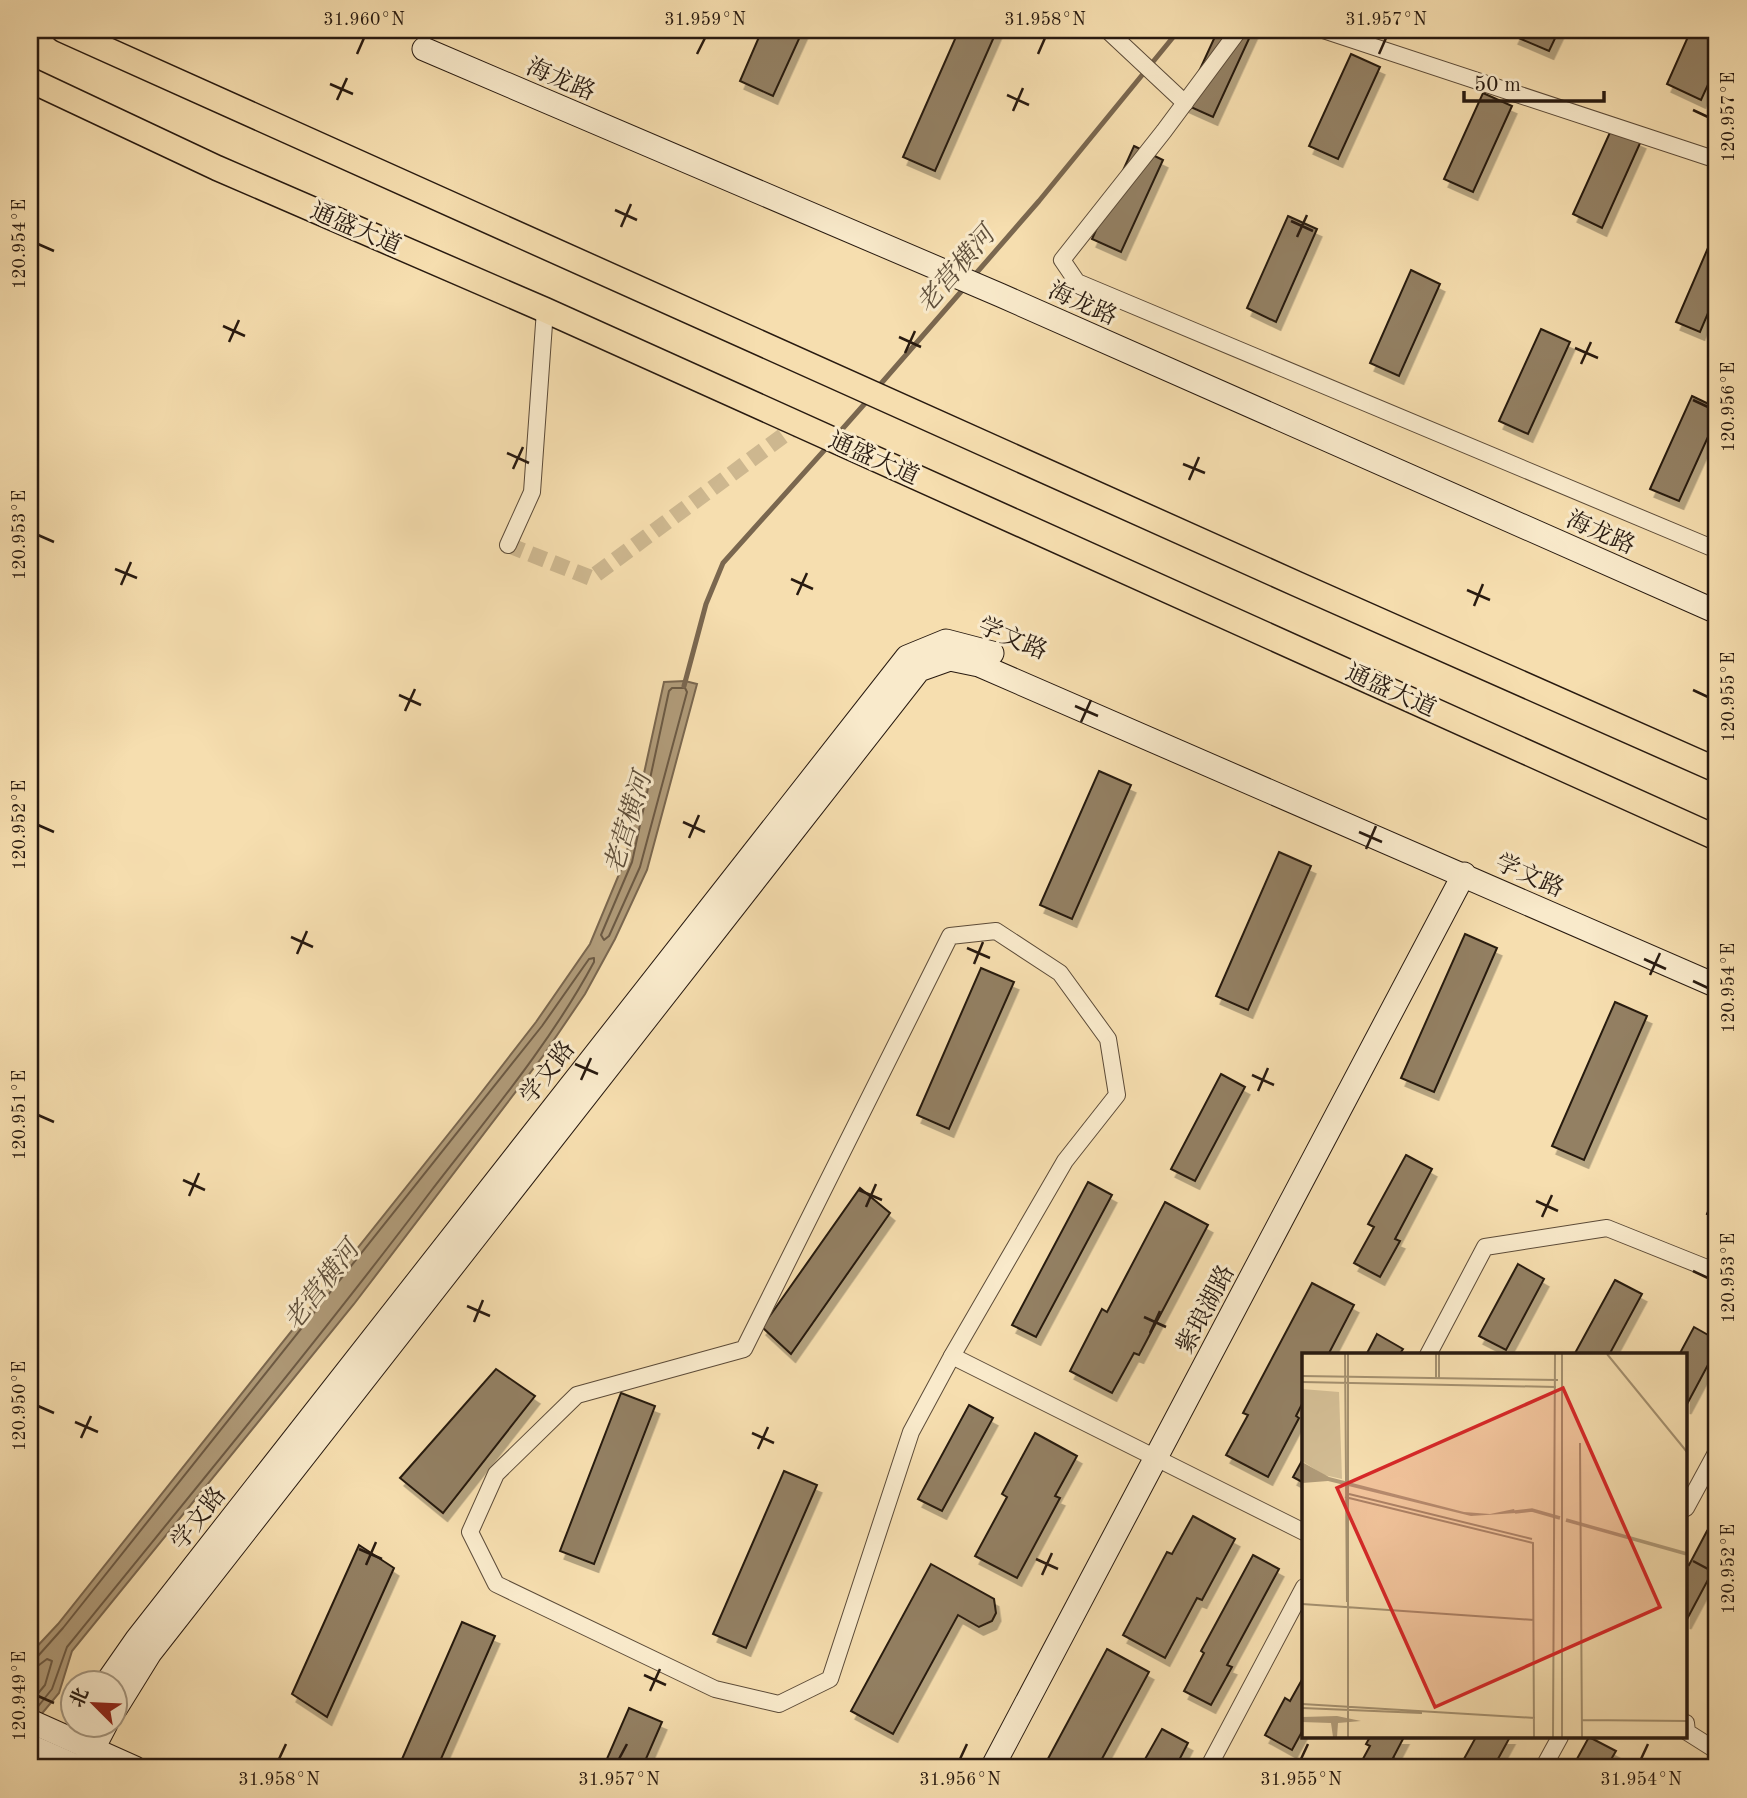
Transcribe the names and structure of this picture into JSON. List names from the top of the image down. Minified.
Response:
{"streets":{"main road":["通盛大道"],"street":["海龙路","学文路","紫琅湖路"]},"crossings":[["学文路","紫琅湖路"]],"water":["老营横河"],"scale_bar":"50 m","north":"top left","coordinates":["31.960°N","31.959°N","31.958°N","31.957°N","120.957°E","120.954°E","120.956°E","120.953°E","120.955°E","120.952°E","120.951°E","120.950°E","120.949°E","31.956°N","31.955°N","31.954°N"]}
